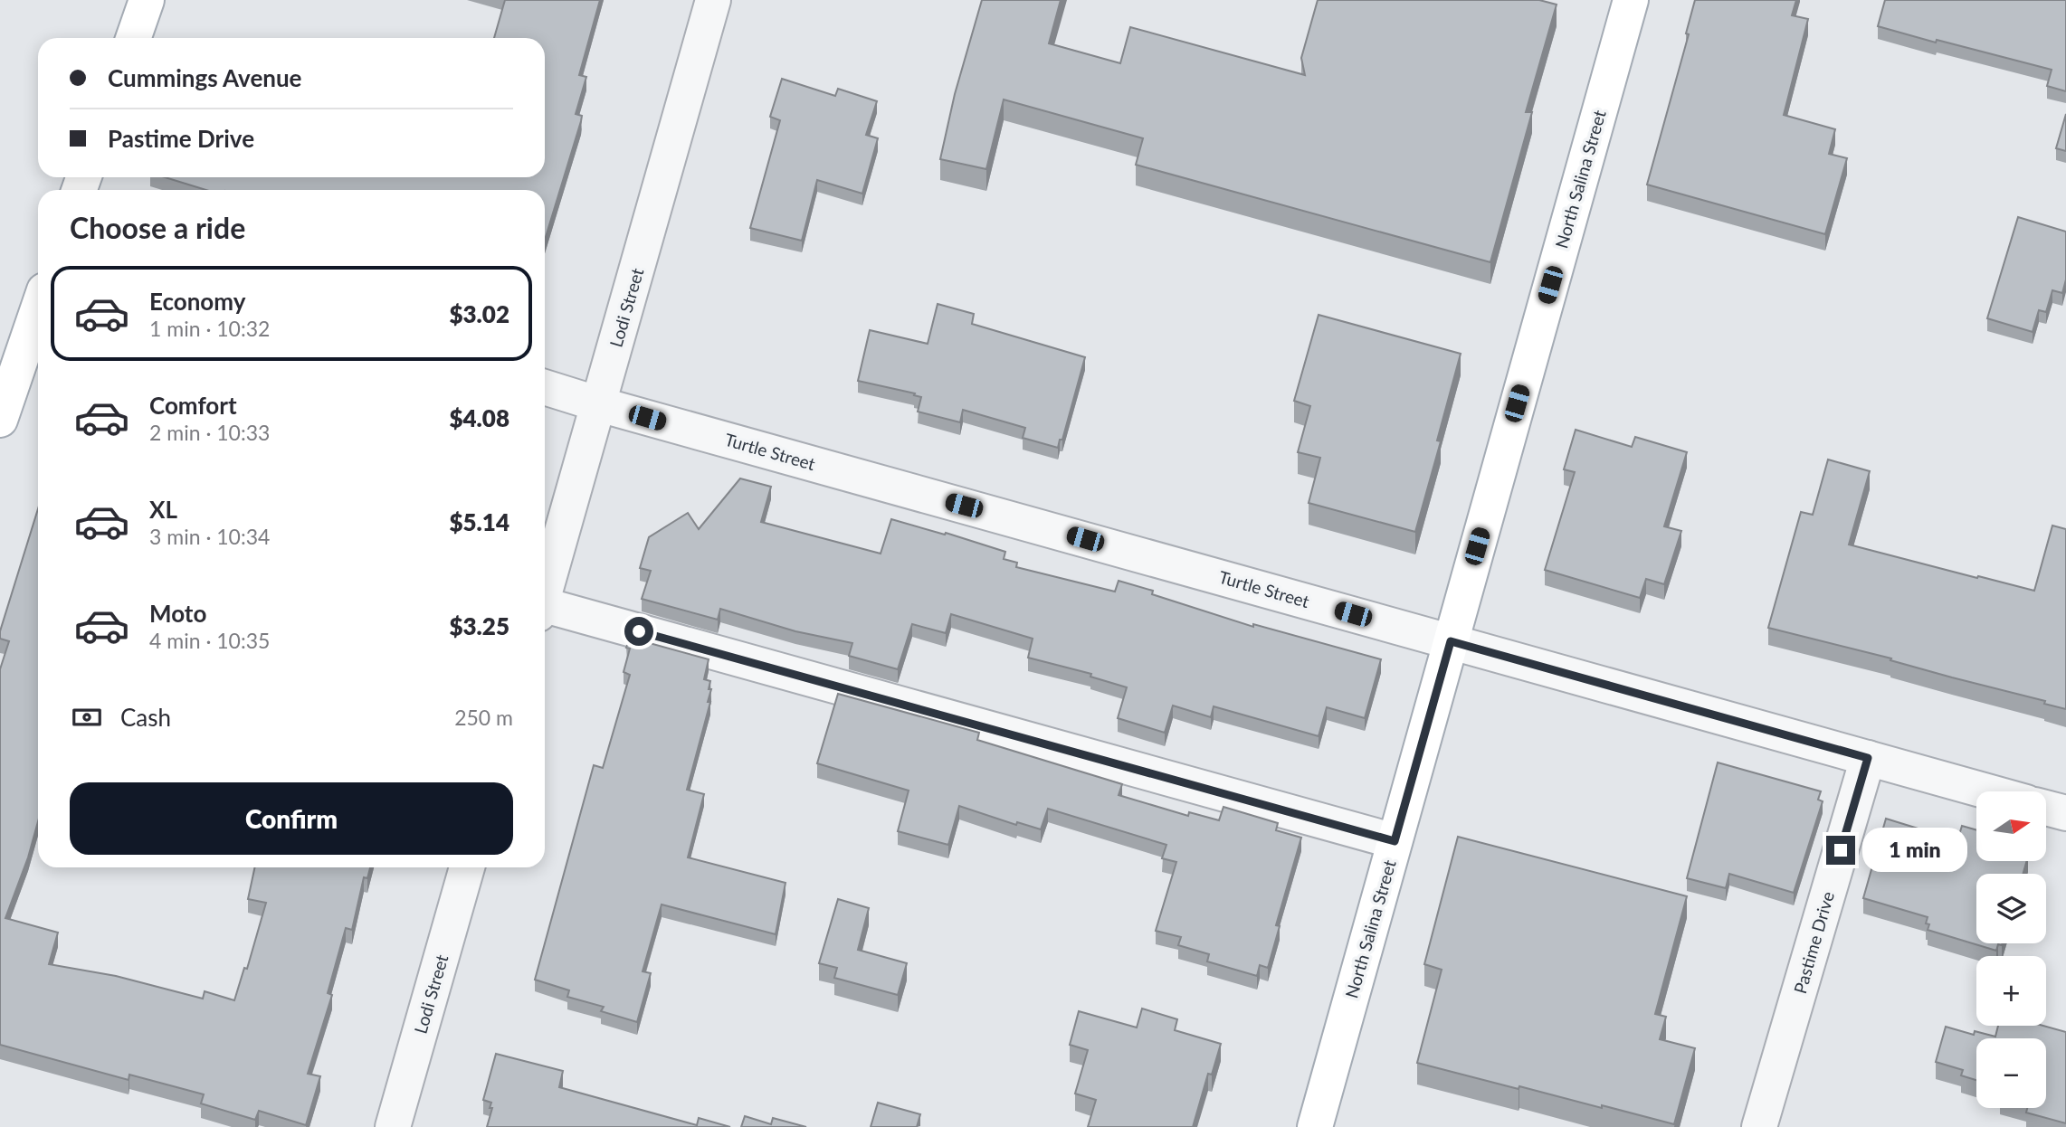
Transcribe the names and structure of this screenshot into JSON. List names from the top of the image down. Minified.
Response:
{"streets":{"main road":["North Salina Street"],"street":["Lodi Street","Turtle Street","Pastime Drive"]},"crossings":[["North Salina Street","Turtle Street"],["Lodi Street","Turtle Street"],["Turtle Street","Pastime Drive"]],"north":"right","page":{"banner":["Cummings Avenue","Pastime Drive"],"heading":"Choose a ride","list":[{"name":"Economy","note":"1 min · 10:32","value":"$3.02"},{"name":"Comfort","note":"2 min · 10:33","value":"$4.08"},{"name":"XL","note":"3 min · 10:34","value":"$5.14"},{"name":"Moto","note":"4 min · 10:35","value":"$3.25"}],"pay":["Cash","250 m"],"buttons":"Confirm","map_buttons":["+","−"],"bubble":"1 min"}}
